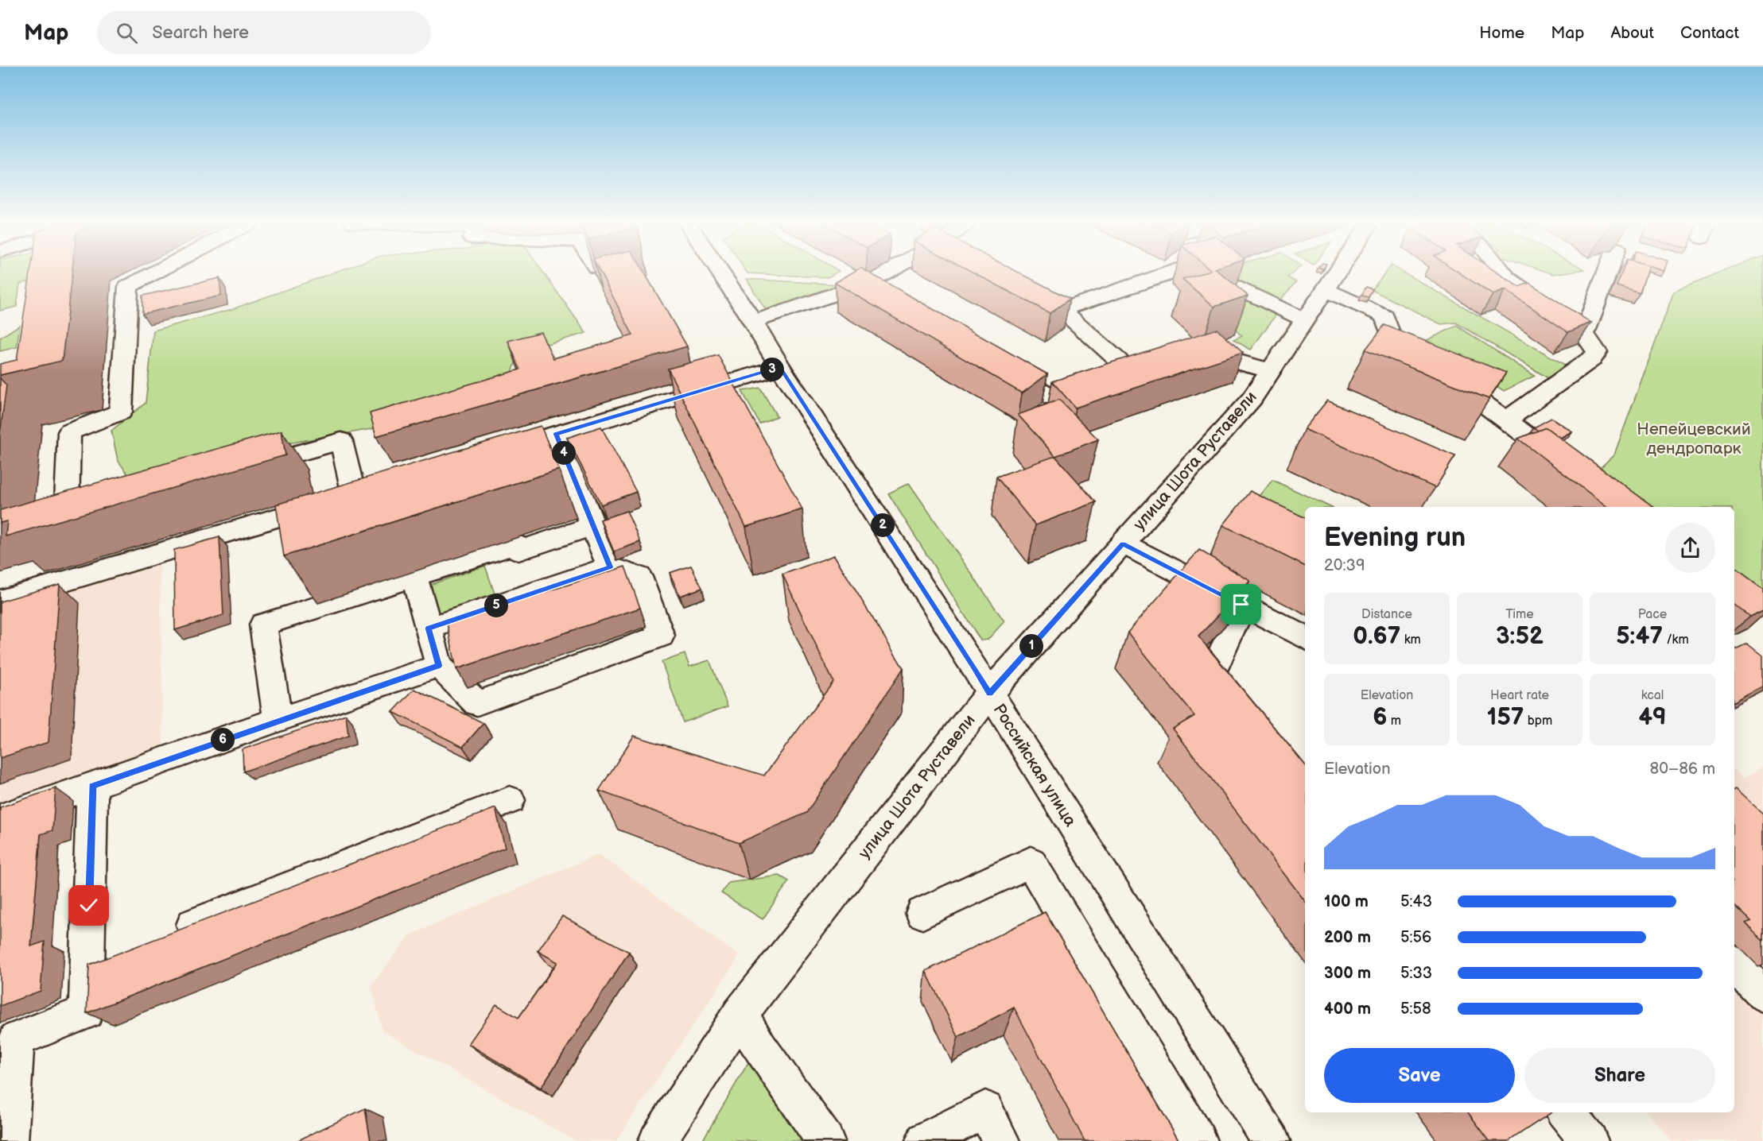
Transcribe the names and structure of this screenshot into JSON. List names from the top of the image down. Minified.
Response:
{"streets":{"street":["улица Шота Руставели","Российская улица"]},"crossings":[["улица Шота Руставели","Российская улица"]],"parks":["Непейцевский дендропарк"],"page":{"header":"Map","search":"Search here","nav":["Home","Map","About","Contact"],"pins":["3","4","2","5","1","6"],"heading":["Evening run","20:39"],"stats":[["Distance","0.67 km"],["Time","3:52"],["Pace","5:47 /km"],["Elevation","6 m"],["Heart rate","157 bpm"],["kcal","49"]],"chart":["Elevation","80–86 m"],"list":[{"name":"100 m","note":"5:43"},{"name":"200 m","note":"5:56"},{"name":"300 m","note":"5:33"},{"name":"400 m","note":"5:58"}],"buttons":["Save","Share"]}}
